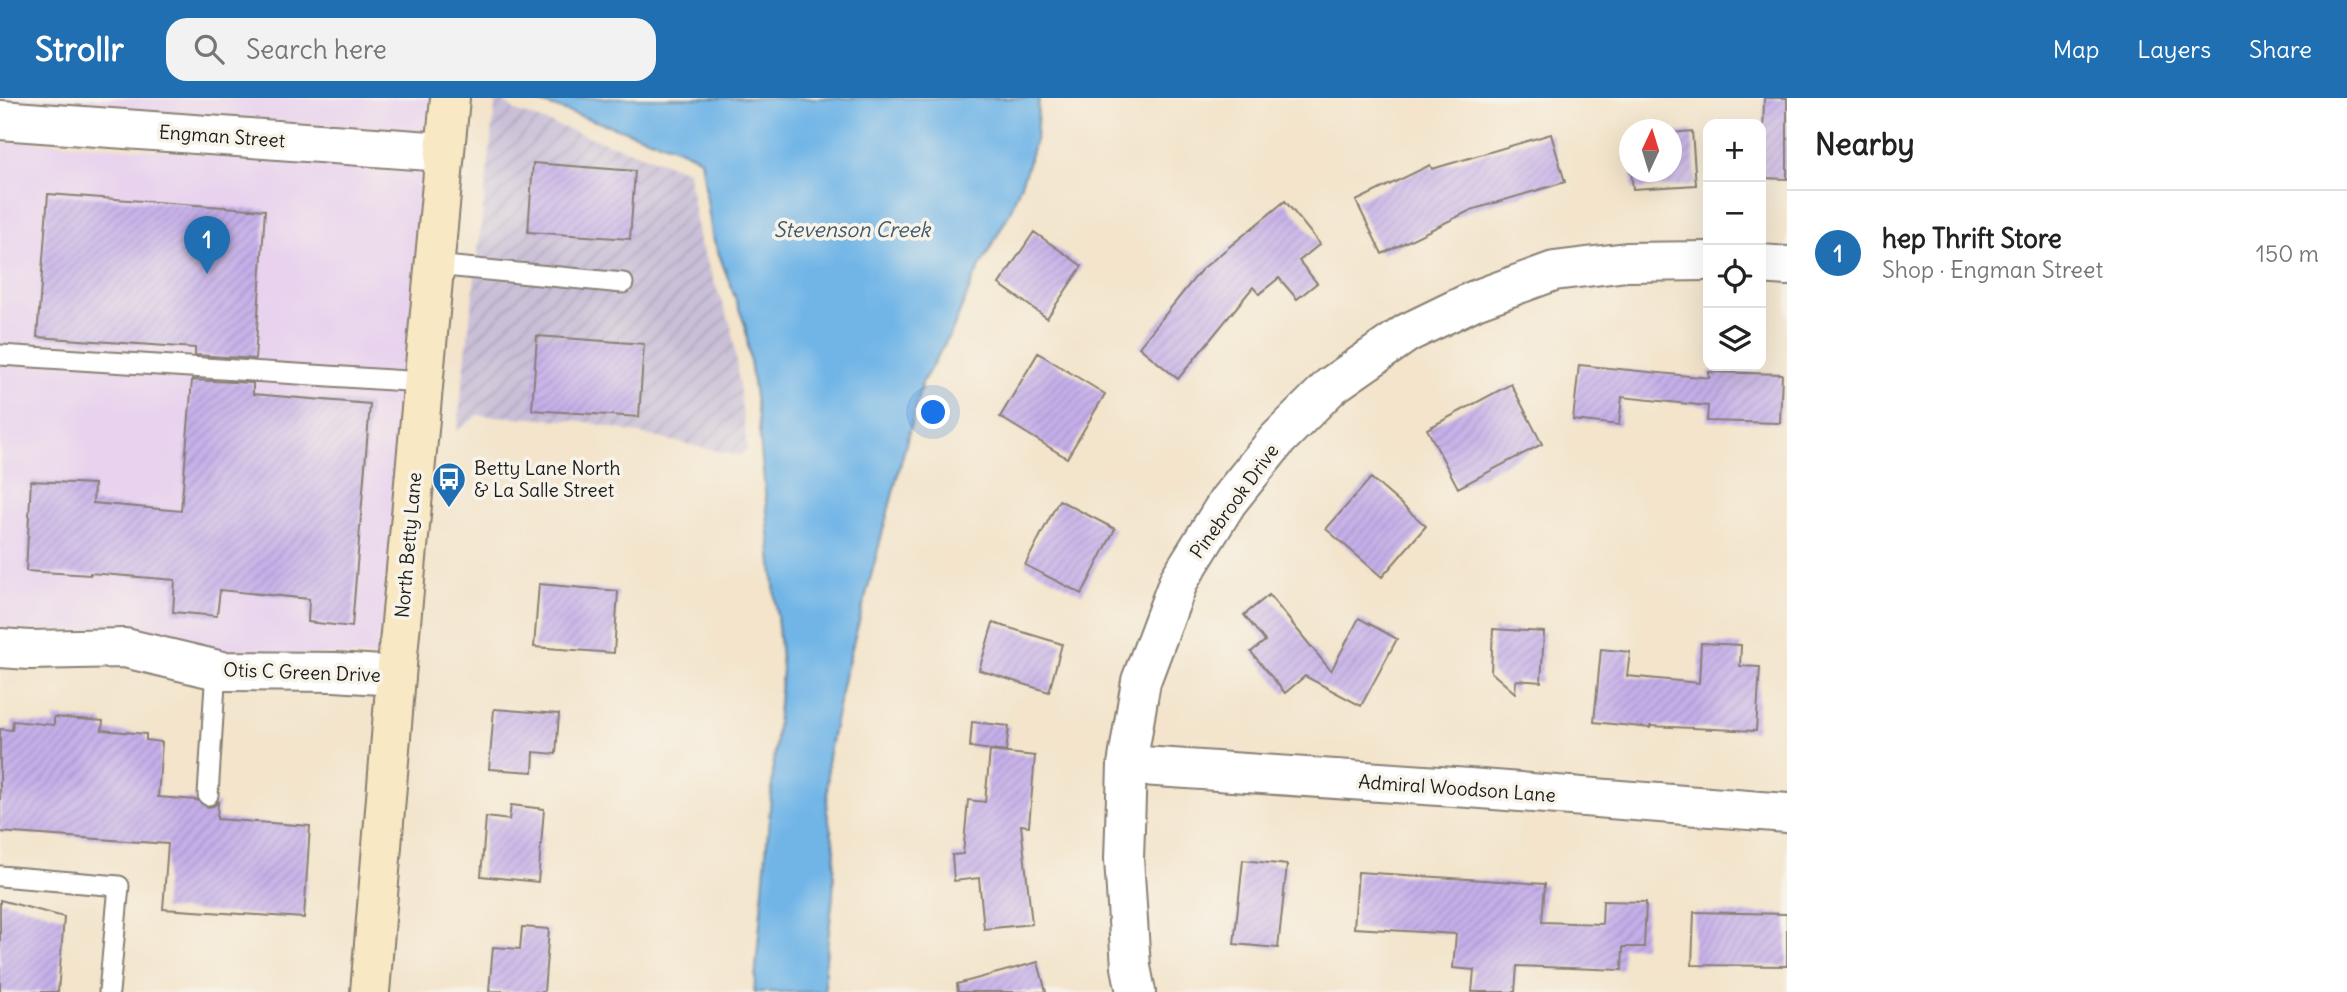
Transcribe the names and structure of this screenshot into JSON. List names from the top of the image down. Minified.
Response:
{"streets":{"street":["Engman Street","Pinebrook Drive","North Betty Lane","Otis C Green Drive","Admiral Woodson Lane"]},"crossings":[["Engman Street","North Betty Lane"],["Pinebrook Drive","Admiral Woodson Lane"],["North Betty Lane","Otis C Green Drive"]],"water":["Stevenson Creek"],"places":{"bus stop":["Betty Lane North & La Salle Street"]},"north":"top","page":{"header":"Strollr","search":"Search here","nav":["Map","Layers","Share"],"heading":"Nearby","map_buttons":["+","−"],"list":[{"mark":"1","name":"hep Thrift Store","note":"Shop · Engman Street","value":"150 m"}],"pins":"1"}}
